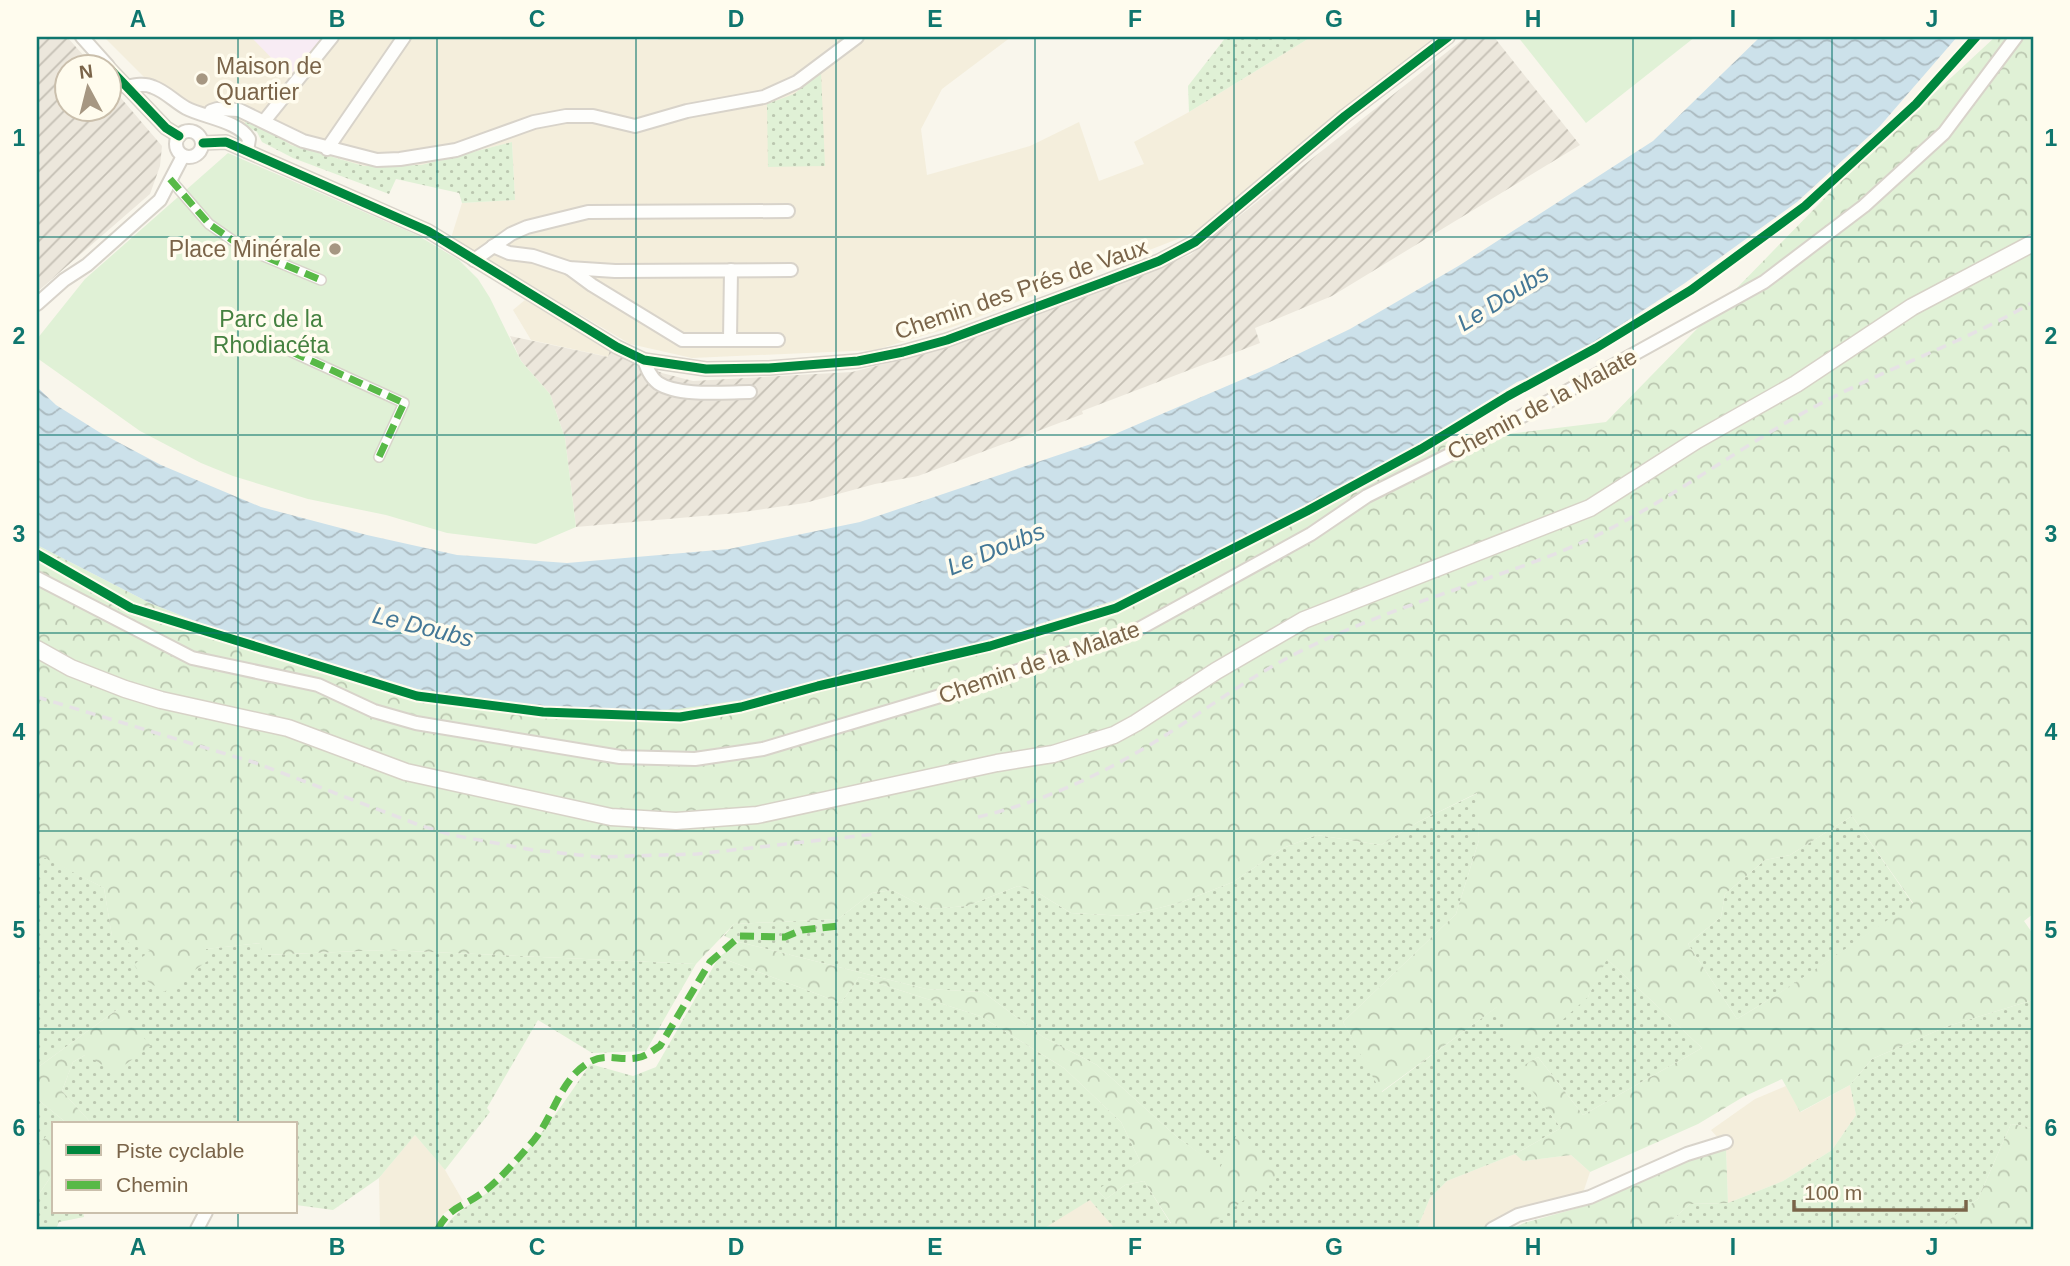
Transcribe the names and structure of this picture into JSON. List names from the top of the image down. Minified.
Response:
{"streets":{"street":["Chemin des Prés de Vaux","Chemin de la Malate"]},"water":["Le Doubs"],"parks":["Parc de la Rhodiacéta"],"places":["Maison de Quartier","Place Minérale"],"legend":["Piste cyclable","Chemin"],"scale_bar":"100 m","north":"top","grid":{"columns":["A","B","C","D","E","F","G","H","I","J"],"rows":["1","2","3","4","5","6"]}}
